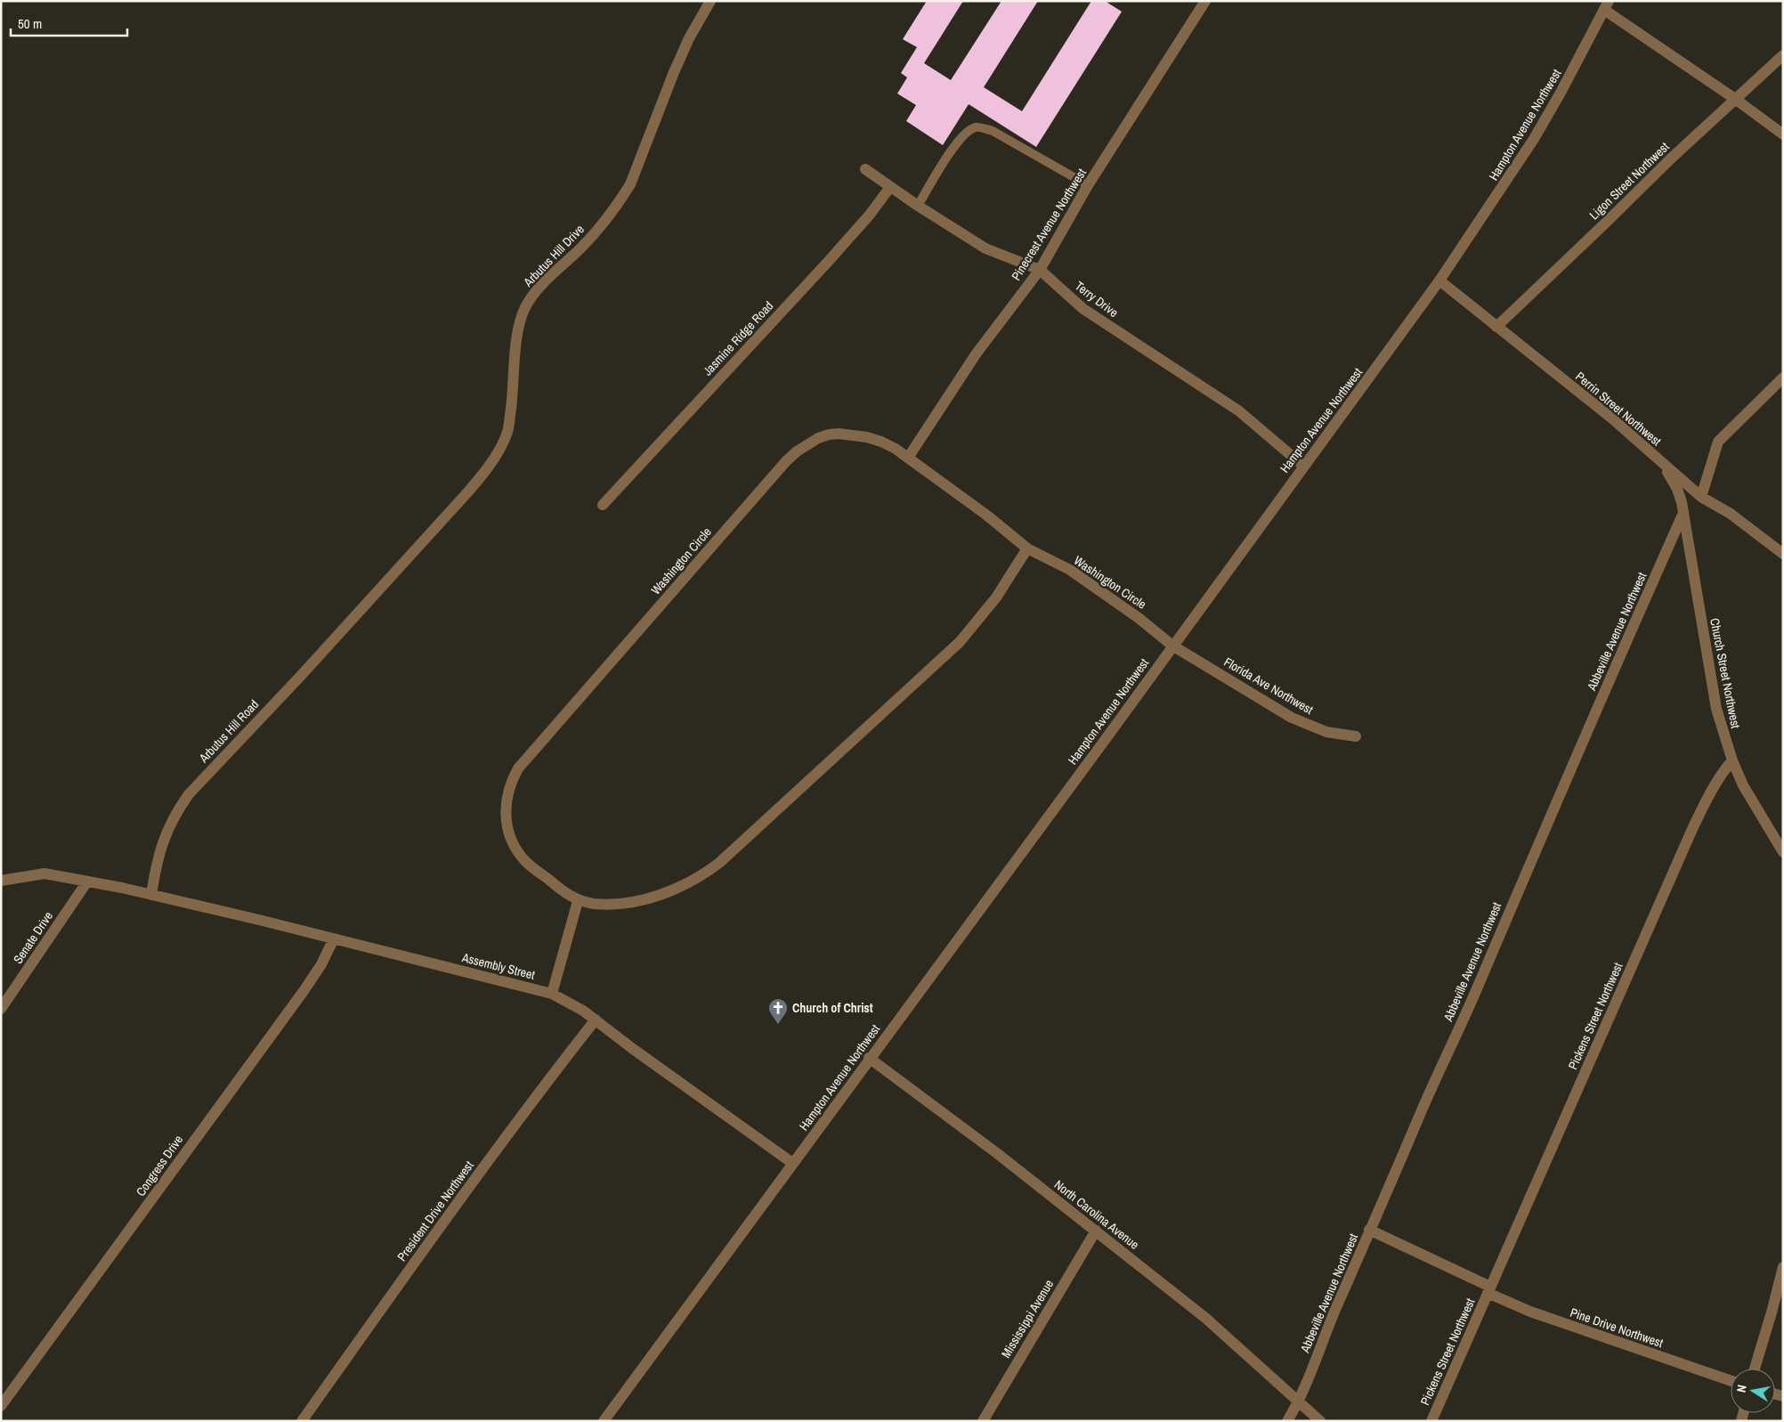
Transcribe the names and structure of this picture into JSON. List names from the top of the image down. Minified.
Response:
{"streets":{"street":["Hampton Avenue Northwest","Ligon Street Northwest","Pinecrest Avenue Northwest","Arbutus Hill Drive","Terry Drive","Jasmine Ridge Road","Perrin Street Northwest","Washington Circle","Abbeville Avenue Northwest","Church Street Northwest","Florida Ave Northwest","Arbutus Hill Road","Senate Drive","Assembly Street","Pickens Street Northwest","Congress Drive","President Drive Northwest","North Carolina Avenue","Mississippi Avenue","Pine Drive Northwest"]},"crossings":[["Hampton Avenue Northwest","Terry Drive"],["Hampton Avenue Northwest","Perrin Street Northwest"],["Hampton Avenue Northwest","Washington Circle"],["Hampton Avenue Northwest","Florida Ave Northwest"],["Hampton Avenue Northwest","Assembly Street"],["Hampton Avenue Northwest","North Carolina Avenue"],["Ligon Street Northwest","Perrin Street Northwest"],["Pinecrest Avenue Northwest","Terry Drive"],["Pinecrest Avenue Northwest","Washington Circle"],["Arbutus Hill Drive","Arbutus Hill Road"],["Terry Drive","Jasmine Ridge Road"],["Perrin Street Northwest","Church Street Northwest"],["Washington Circle","Florida Ave Northwest"],["Abbeville Avenue Northwest","Church Street Northwest"],["Abbeville Avenue Northwest","North Carolina Avenue"],["Abbeville Avenue Northwest","Pine Drive Northwest"],["Church Street Northwest","Pickens Street Northwest"],["Arbutus Hill Road","Assembly Street"],["Senate Drive","Assembly Street"],["Assembly Street","Congress Drive"],["Assembly Street","President Drive Northwest"],["Pickens Street Northwest","Pine Drive Northwest"],["North Carolina Avenue","Mississippi Avenue"]],"places":{"church":["Church of Christ"]},"scale_bar":"50 m","north":"left"}
